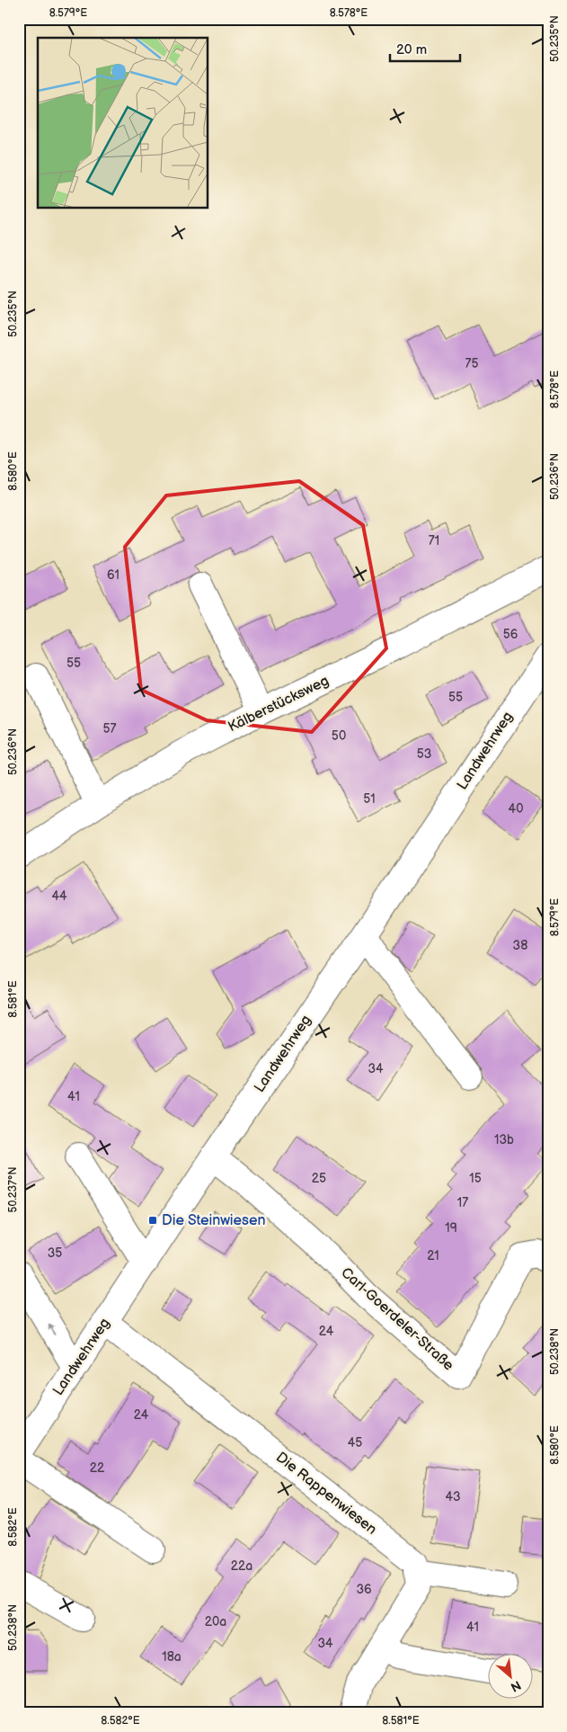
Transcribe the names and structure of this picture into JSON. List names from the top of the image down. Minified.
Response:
{"streets":{"street":["Kälberstücksweg","Landwehrweg","Carl-Goerdeler-Straße","Die Rappenwiesen"]},"crossings":[["Landwehrweg","Carl-Goerdeler-Straße"],["Landwehrweg","Die Rappenwiesen"]],"places":{"transit":["Die Steinwiesen"]},"house_numbers":["75","71","61","56","55","55","57","50","53","51","40","44","38","34","41","13b","25","15","17","19","35","21","24","24","45","22","43","22a","36","20a","41","34","18a"],"scale_bar":"20 m","north":"bottom right","coordinates":["8.579°E","8.578°E","50.235°N","8.580°E","50.236°N","8.581°E","50.237°N","50.238°N","8.582°E"]}
